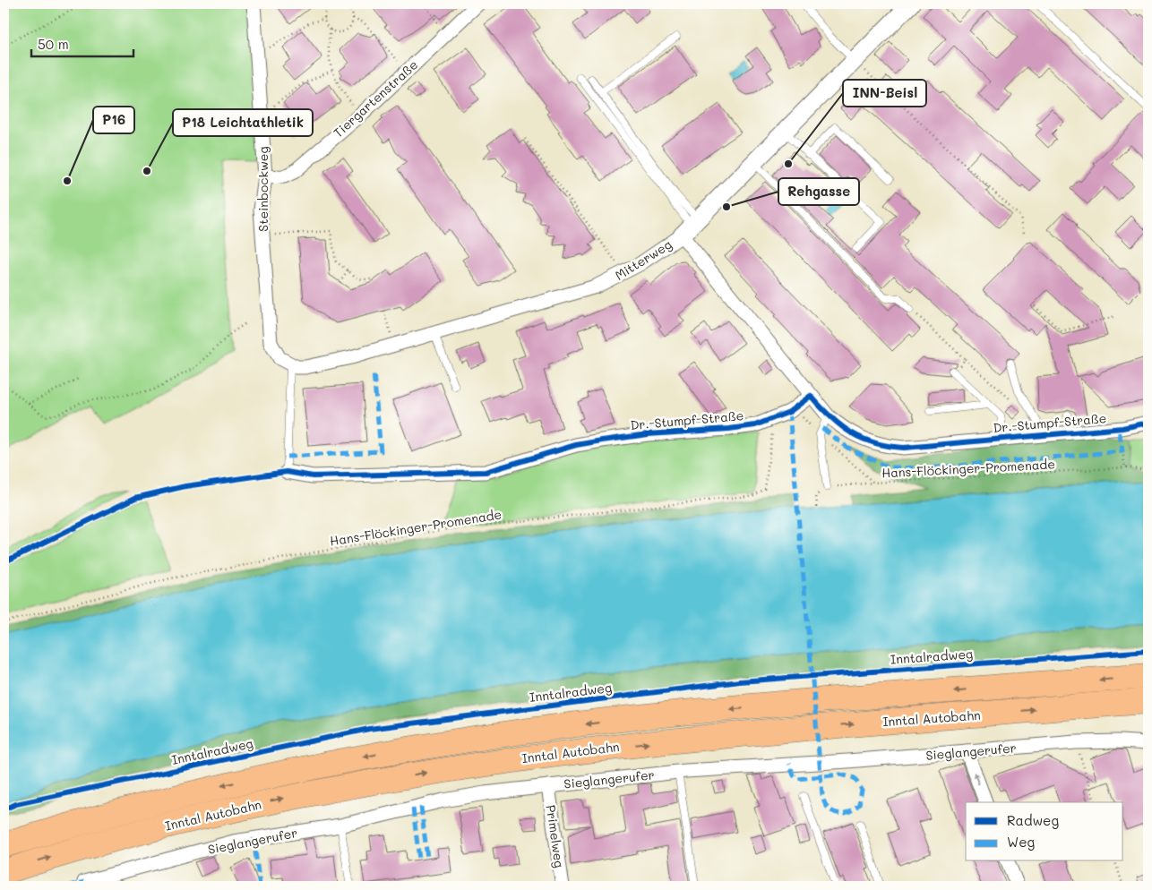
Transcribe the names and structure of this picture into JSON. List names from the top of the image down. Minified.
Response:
{"streets":{"highway":["Inntal Autobahn"],"street":["Tiergartenstraße","Steinbockweg","Mitterweg","Dr.-Stumpf-Straße","Sieglangerufer","Primelweg"],"path":["Hans-Flöckinger-Promenade"],"cycle path":["Inntalradweg"]},"crossings":[["Tiergartenstraße","Steinbockweg"],["Steinbockweg","Mitterweg"],["Dr.-Stumpf-Straße","Hans-Flöckinger-Promenade"],["Sieglangerufer","Primelweg"]],"places":["INN-Beisl","P18 Leichtathletik","P16","Rehgasse"],"legend":["Radweg","Weg"],"scale_bar":"50 m"}
